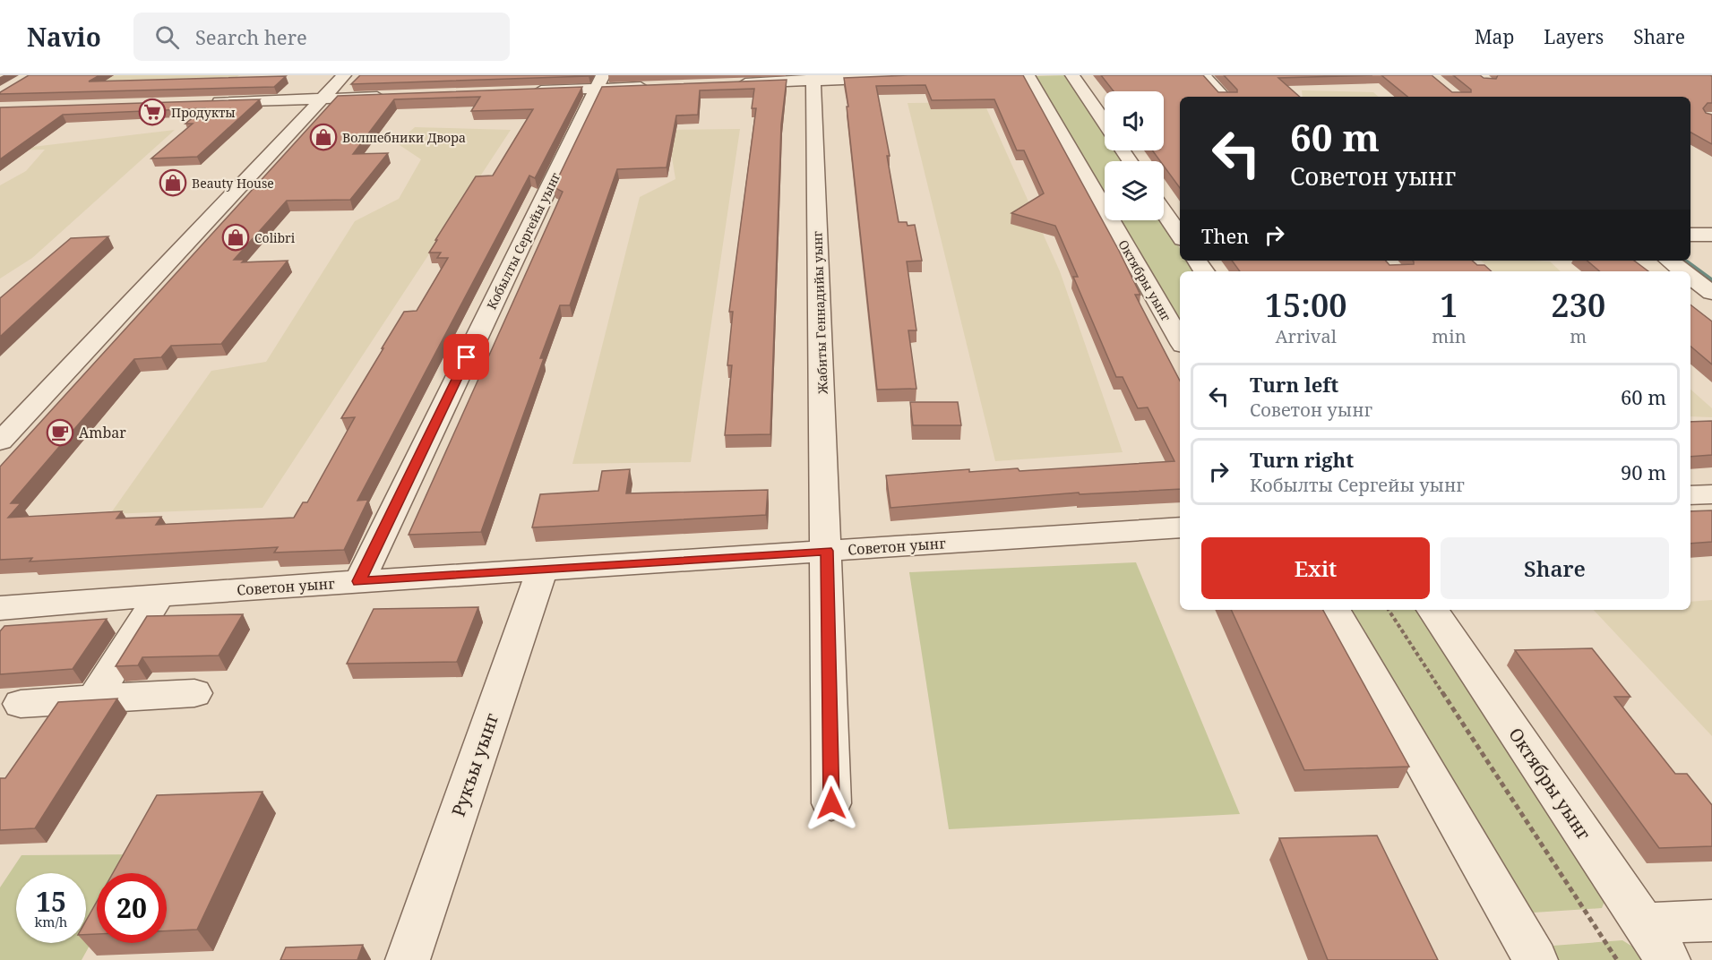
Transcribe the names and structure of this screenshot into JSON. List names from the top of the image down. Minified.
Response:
{"streets":{"street":["Кобылты Сергейы уынг","Октябры уынг","Жабиты Геннадийы уынг","Советон уынг","Рукъы уынг"]},"crossings":[["Кобылты Сергейы уынг","Советон уынг"],["Жабиты Геннадийы уынг","Советон уынг"],["Советон уынг","Рукъы уынг"]],"places":{"supermarket":["Продукты"],"shop":["Волшебники Двора","Beauty House","Colibri"],"cafe":["Ambar"]},"page":{"header":"Navio","search":"Search here","nav":["Map","Layers","Share"],"turn":["60 m","Советон уынг"],"then":"Then","eta":["15:00","Arrival","1","min","230","m"],"list":[{"name":"Turn left","note":"Советон уынг","value":"60 m"},{"name":"Turn right","note":"Кобылты Сергейы уынг","value":"90 m"}],"buttons":["Exit","Share"],"speed":"15 km/h","limit":"20"}}
